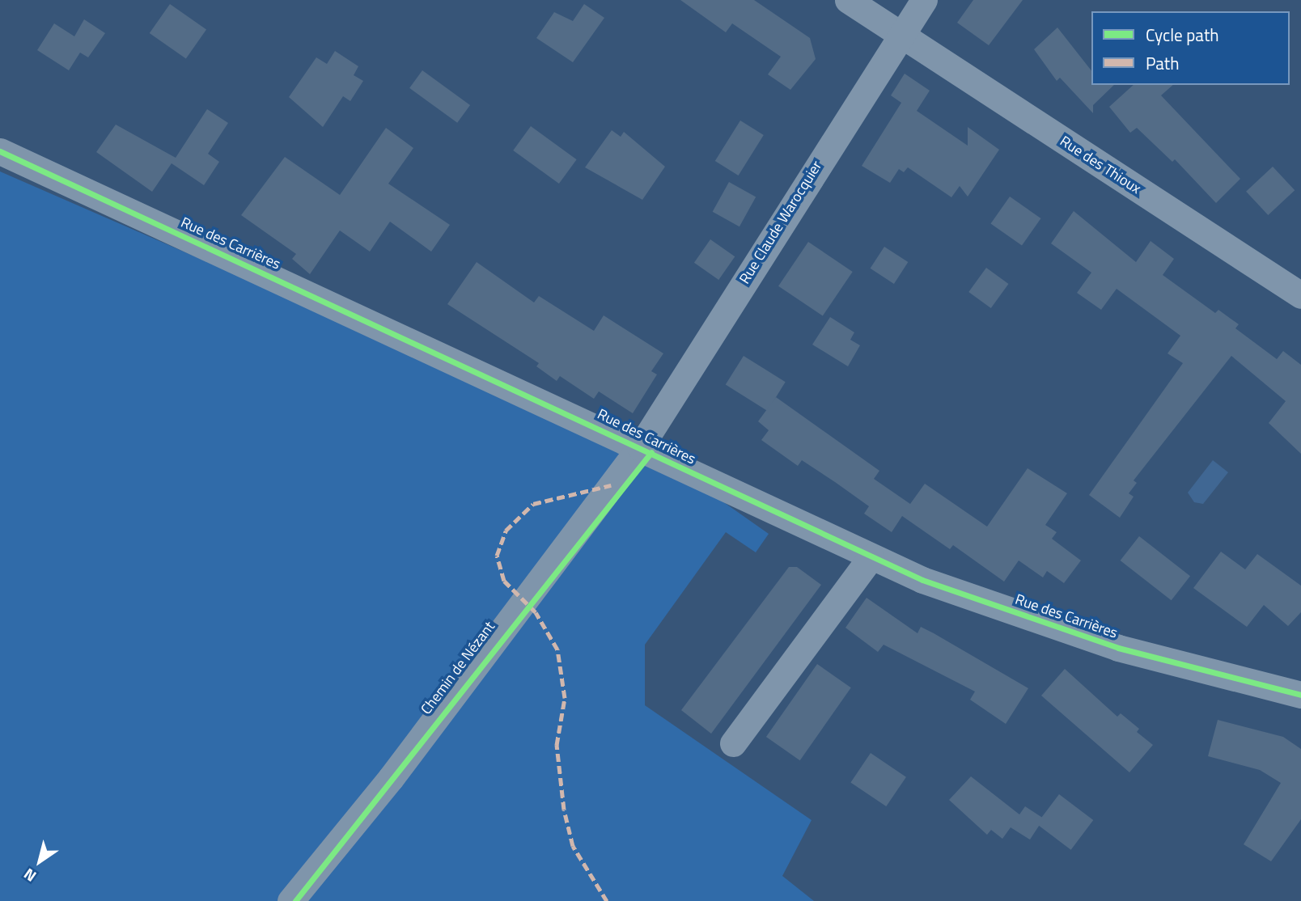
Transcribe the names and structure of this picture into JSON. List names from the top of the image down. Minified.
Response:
{"streets":{"street":["Rue des Thioux","Rue Claude Warocquier","Rue des Carrières","Chemin de Nézant"]},"crossings":[["Rue des Thioux","Rue Claude Warocquier"],["Rue Claude Warocquier","Rue des Carrières"],["Rue Claude Warocquier","Chemin de Nézant"],["Rue des Carrières","Chemin de Nézant"]],"legend":["Cycle path","Path"],"north":"bottom left"}
